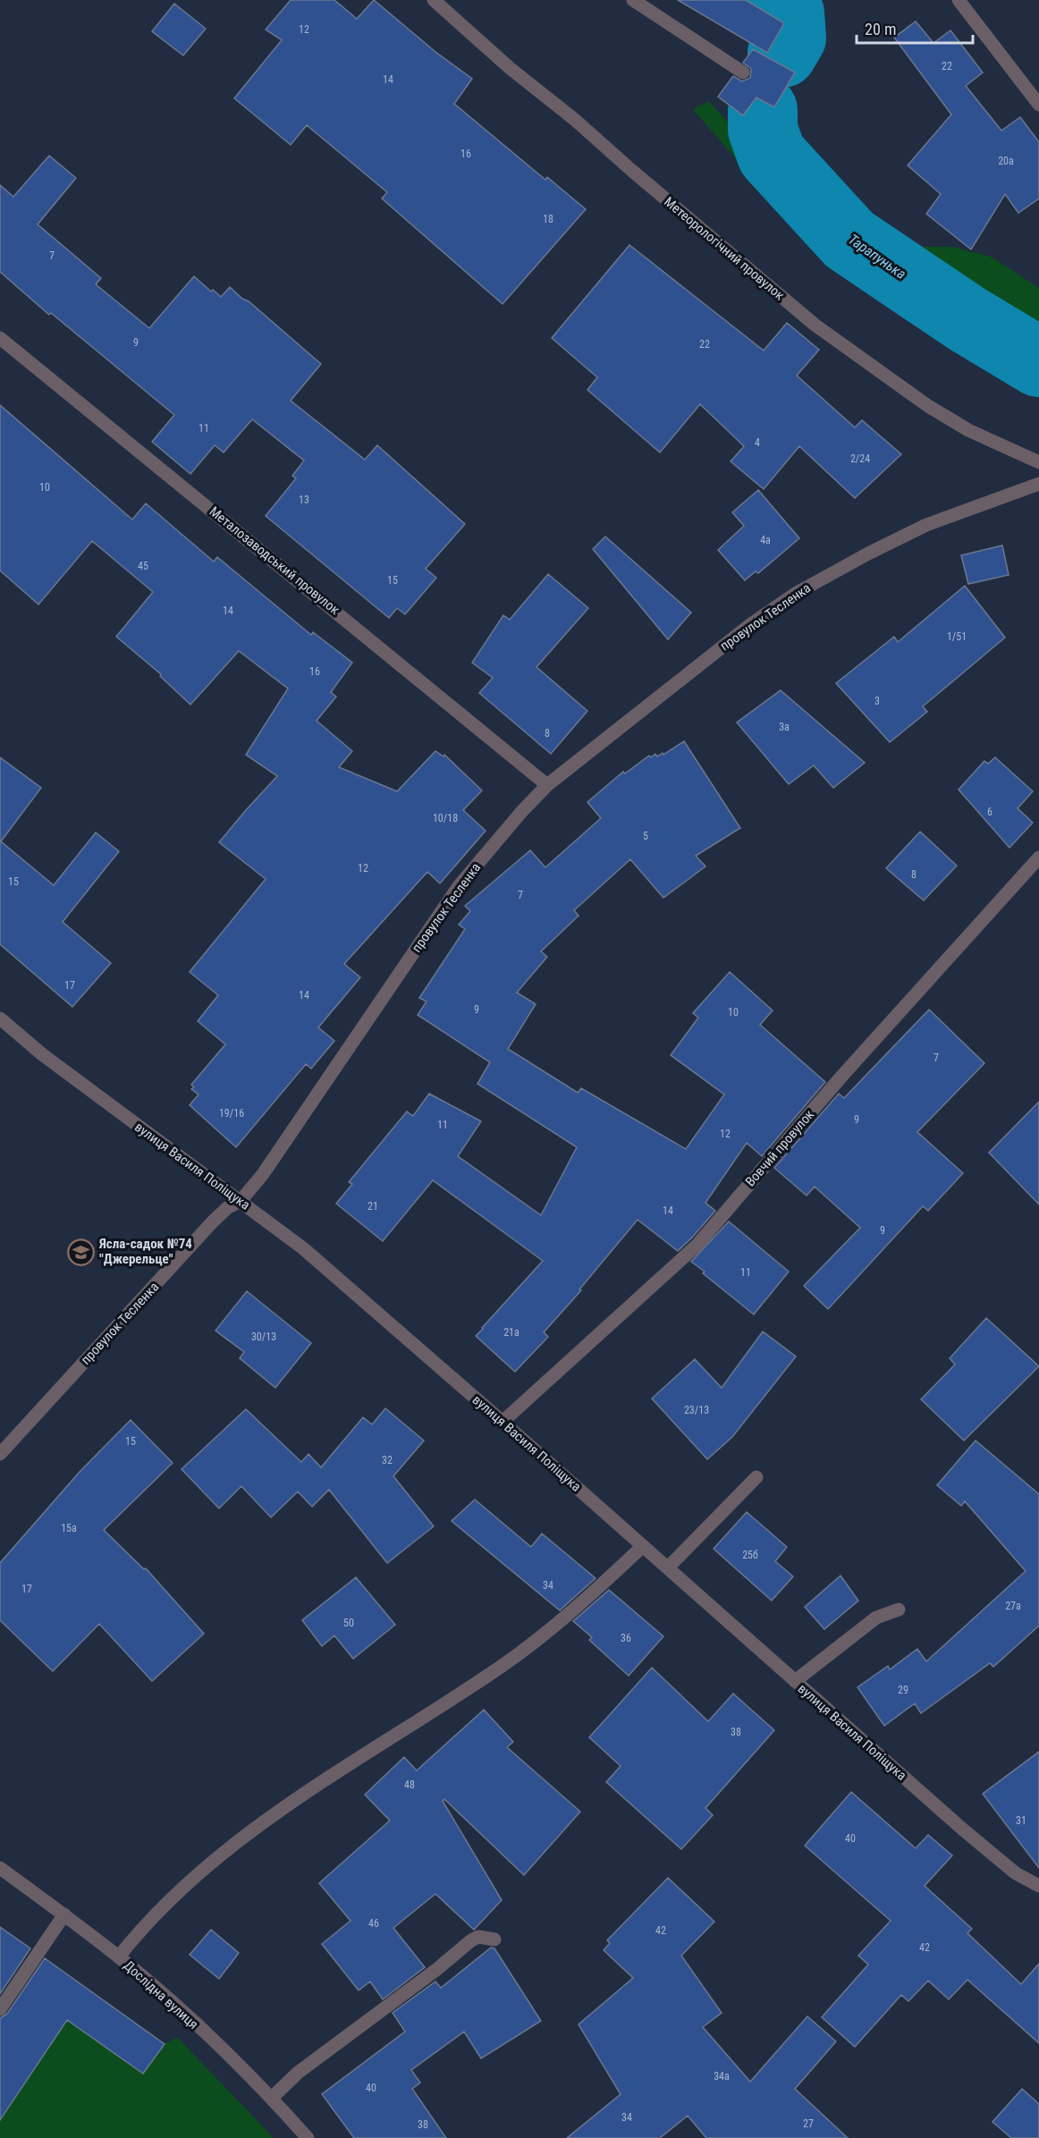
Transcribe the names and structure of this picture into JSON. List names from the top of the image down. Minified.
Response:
{"streets":{"street":["Метеорологічний провулок","Металозаводський провулок","провулок Тесленка","Вовчий провулок","вулиця Василя Поліщука","Дослідна вулиця"]},"crossings":[["Металозаводський провулок","провулок Тесленка"],["провулок Тесленка","вулиця Василя Поліщука"],["Вовчий провулок","вулиця Василя Поліщука"]],"water":["Тарапунька"],"places":{"school or university":["Ясла-садок №74 \"Джерельце\""]},"house_numbers":["12","22","14","16","20а","18","7","9","22","11","4","2/24","10","13","4а","45","15","14","1/51","16","3","3а","8","6","10/18","5","12","8","15","7","17","14","9","10","7","19/16","9","11","12","21","14","9","11","21а","30/13","23/13","15","32","15а","25б","34","17","27а","50","36","29","38","48","31","40","46","42","42","34а","40","34","27","38"],"scale_bar":"20 m"}
